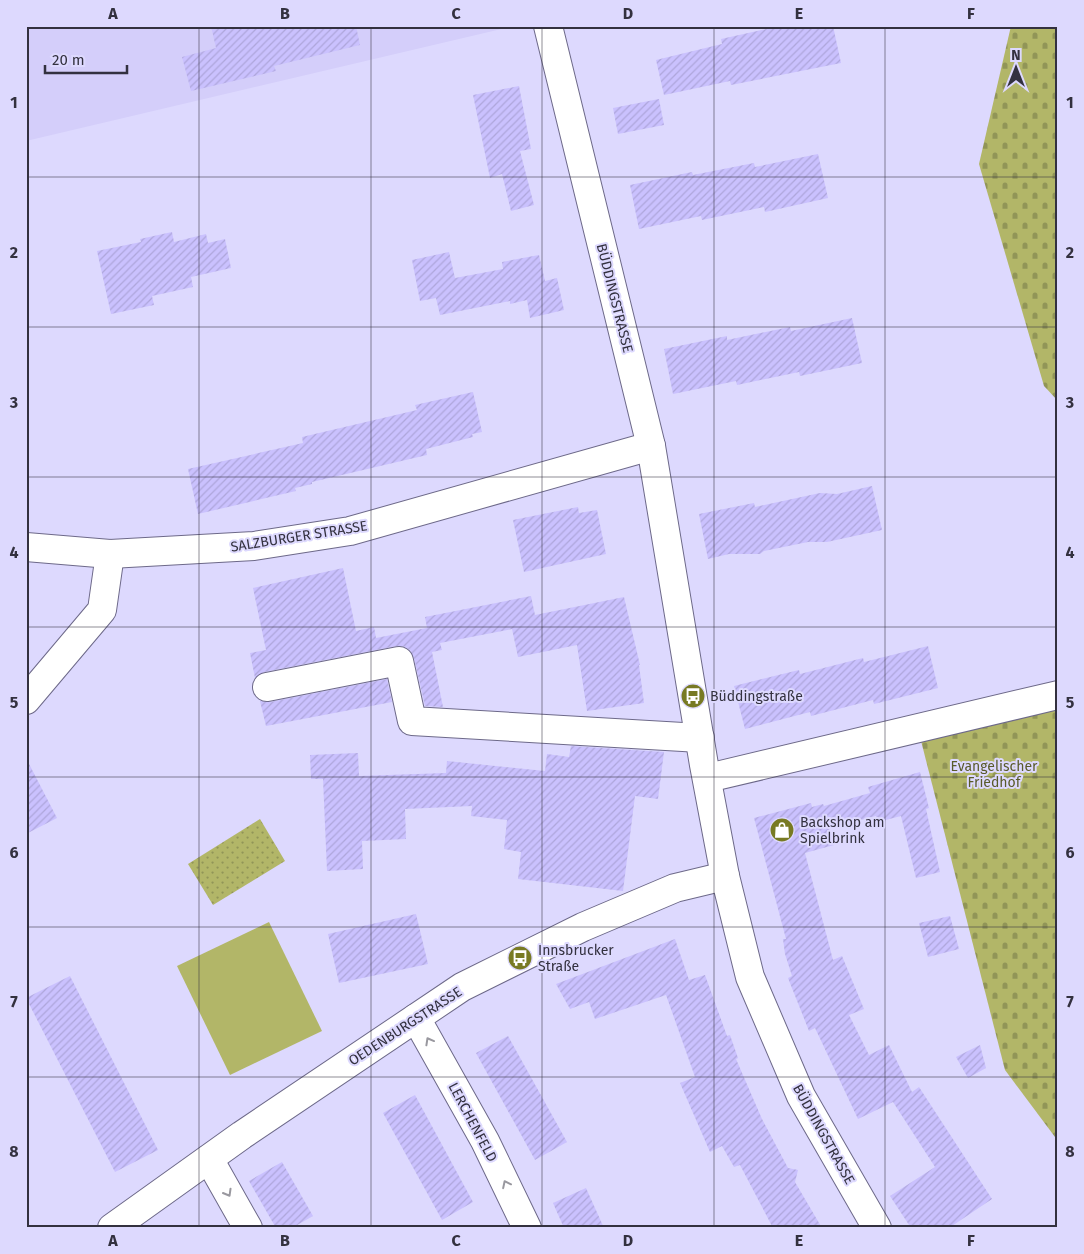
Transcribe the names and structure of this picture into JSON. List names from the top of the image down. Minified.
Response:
{"streets":{"street":["BÜDDINGSTRASSE","SALZBURGER STRASSE","OEDENBURGSTRASSE","LERCHENFELD"]},"crossings":[["BÜDDINGSTRASSE","SALZBURGER STRASSE"],["BÜDDINGSTRASSE","OEDENBURGSTRASSE"],["OEDENBURGSTRASSE","LERCHENFELD"]],"one_way":["LERCHENFELD"],"parks":["Evangelischer Friedhof"],"places":{"bus stop":["Büddingstraße","Innsbrucker Straße"],"shop":["Backshop am Spielbrink"]},"scale_bar":"20 m","north":"top","grid":{"columns":["A","B","C","D","E","F"],"rows":["1","2","3","4","5","6","7","8"]}}
